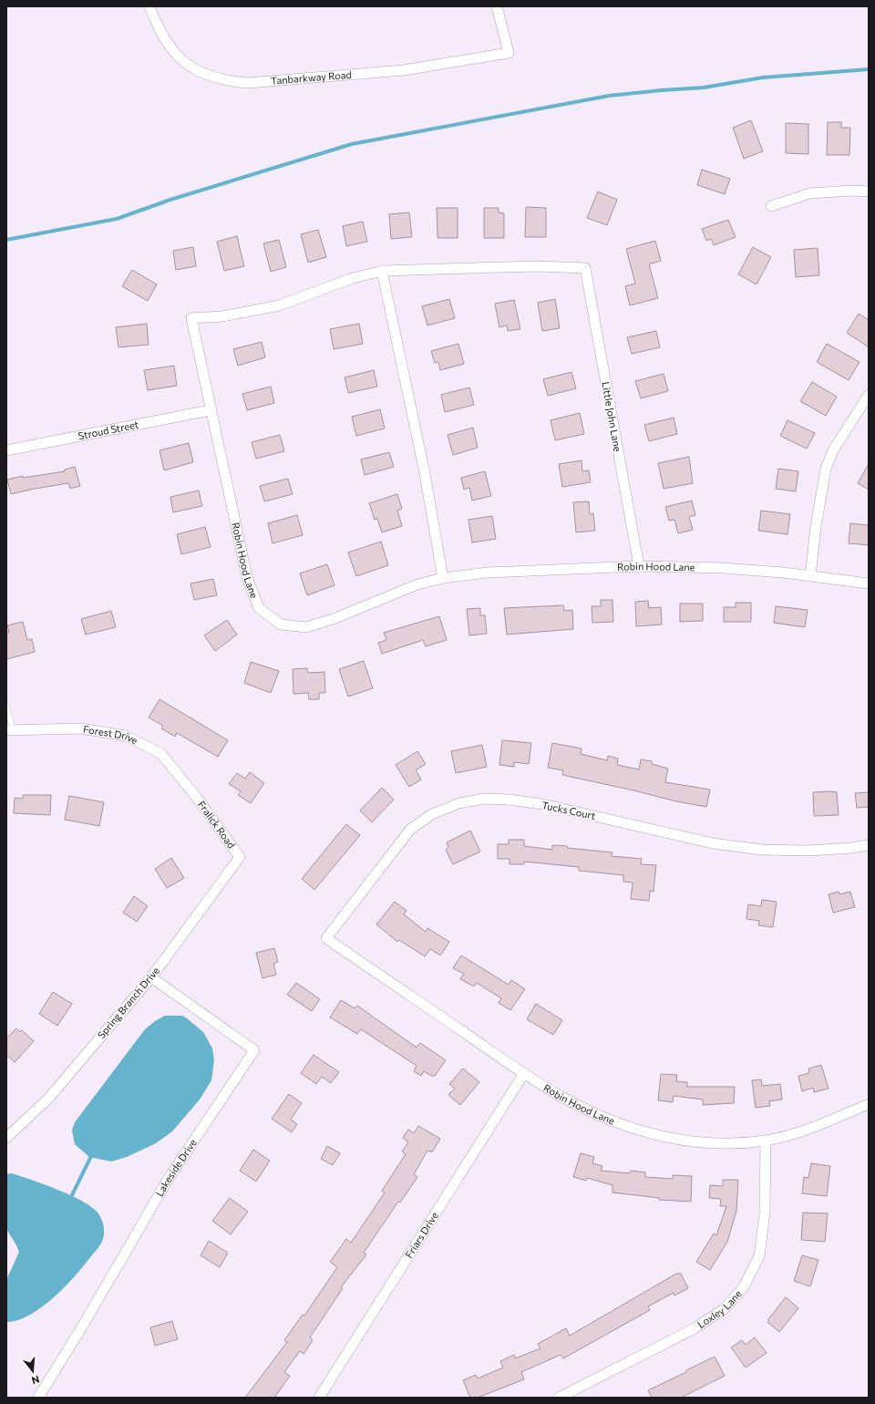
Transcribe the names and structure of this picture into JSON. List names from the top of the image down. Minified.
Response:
{"streets":{"street":["Tanbarkway Road","Little John Lane","Stroud Street","Robin Hood Lane","Forest Drive","Tucks Court","Fralick Road","Spring Branch Drive","Lakeside Drive","Friars Drive","Loxley Lane"]},"crossings":[["Little John Lane","Robin Hood Lane"],["Stroud Street","Robin Hood Lane"],["Robin Hood Lane","Tucks Court"],["Robin Hood Lane","Friars Drive"],["Robin Hood Lane","Loxley Lane"],["Forest Drive","Fralick Road"],["Fralick Road","Spring Branch Drive"],["Spring Branch Drive","Lakeside Drive"]],"north":"bottom"}
